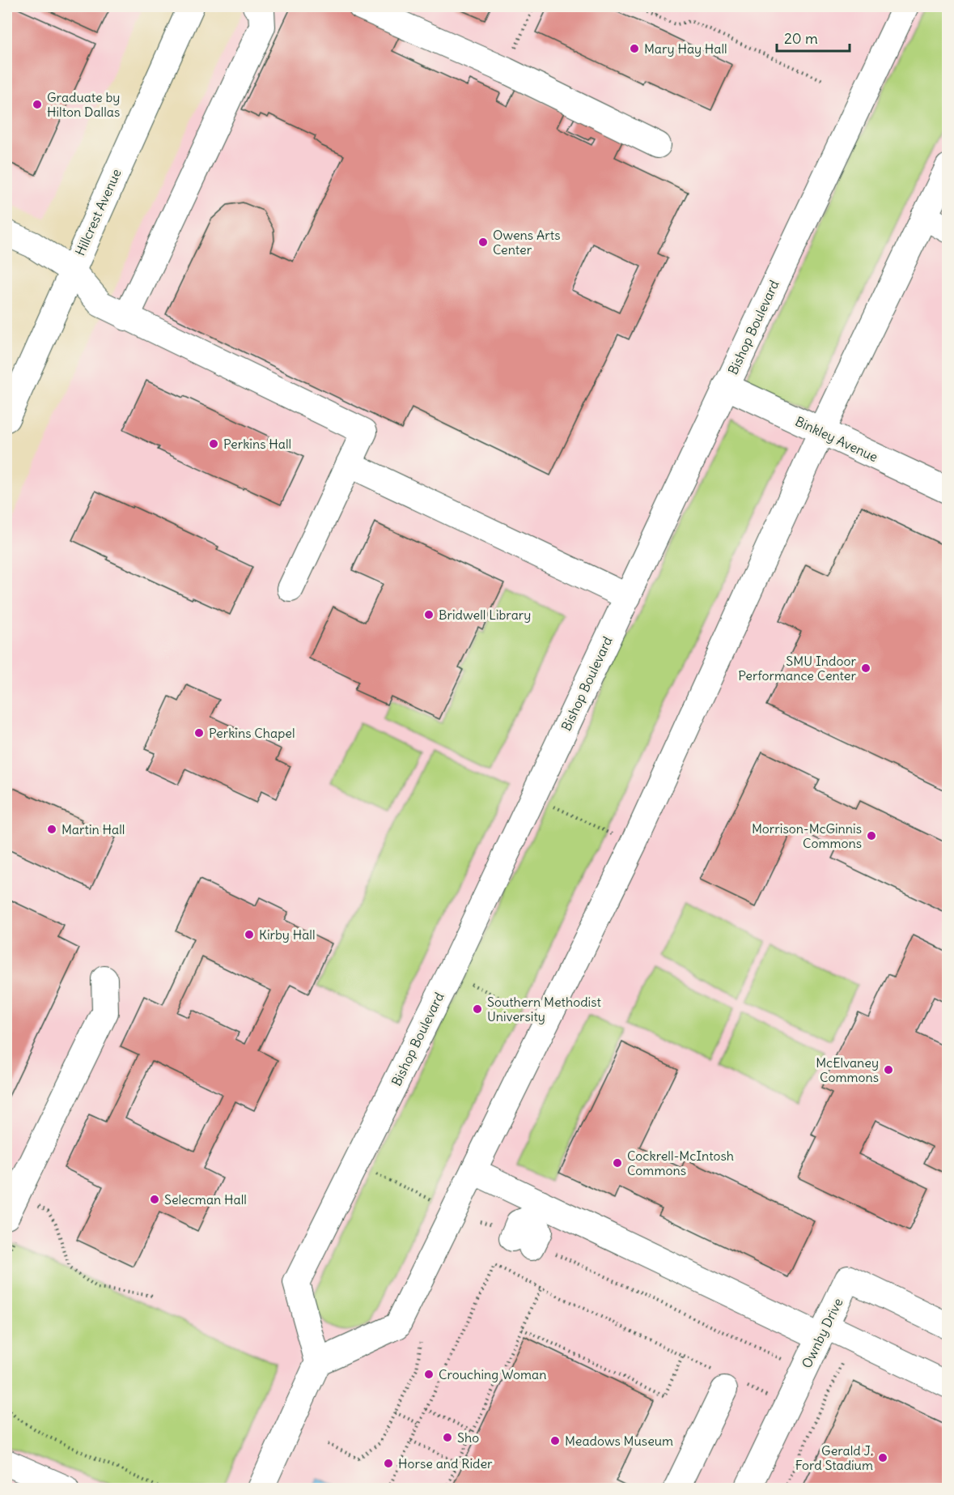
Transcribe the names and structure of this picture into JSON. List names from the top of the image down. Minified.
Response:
{"streets":{"street":["Hillcrest Avenue","Bishop Boulevard","Binkley Avenue","Ownby Drive"]},"crossings":[["Bishop Boulevard","Binkley Avenue"]],"places":["Mary Hay Hall","Graduate by Hilton Dallas","Owens Arts Center","Perkins Hall","Bridwell Library","SMU Indoor Performance Center","Perkins Chapel","Martin Hall","Morrison-McGinnis Commons","Kirby Hall","Southern Methodist University","McElvaney Commons","Cockrell-McIntosh Commons","Selecman Hall","Crouching Woman","Sho","Meadows Museum","Gerald J. Ford Stadium","Horse and Rider"],"scale_bar":"20 m"}
